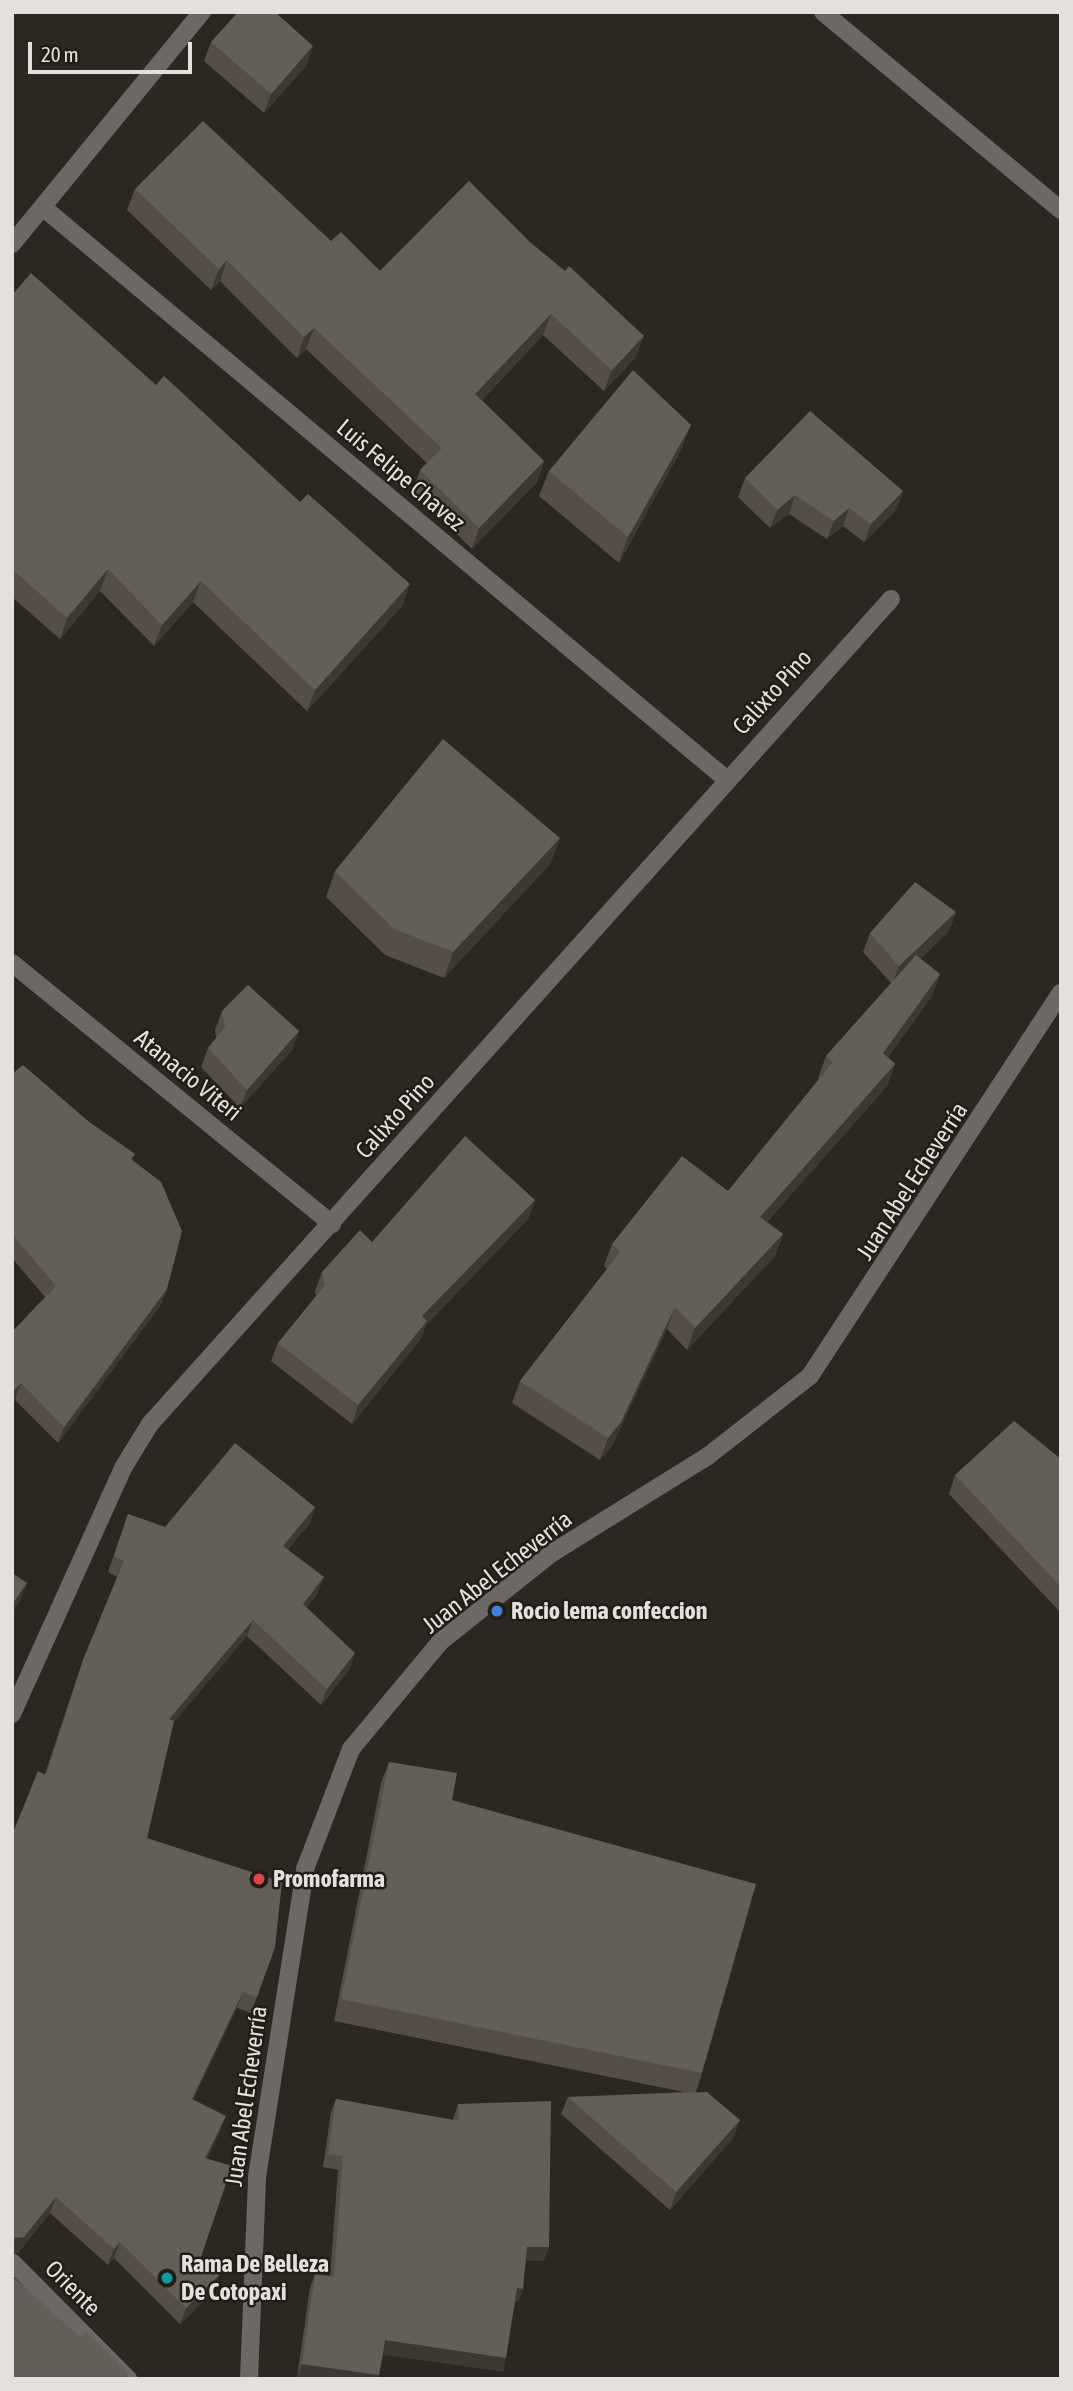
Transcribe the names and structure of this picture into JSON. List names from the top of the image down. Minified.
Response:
{"streets":{"street":["Luis Felipe Chavez","Calixto Pino","Atanacio Viteri","Juan Abel Echeverría","Oriente"]},"crossings":[["Luis Felipe Chavez","Calixto Pino"],["Calixto Pino","Atanacio Viteri"]],"places":["Rocio lema confeccion","Promofarma","Rama De Belleza De Cotopaxi"],"scale_bar":"20 m"}
